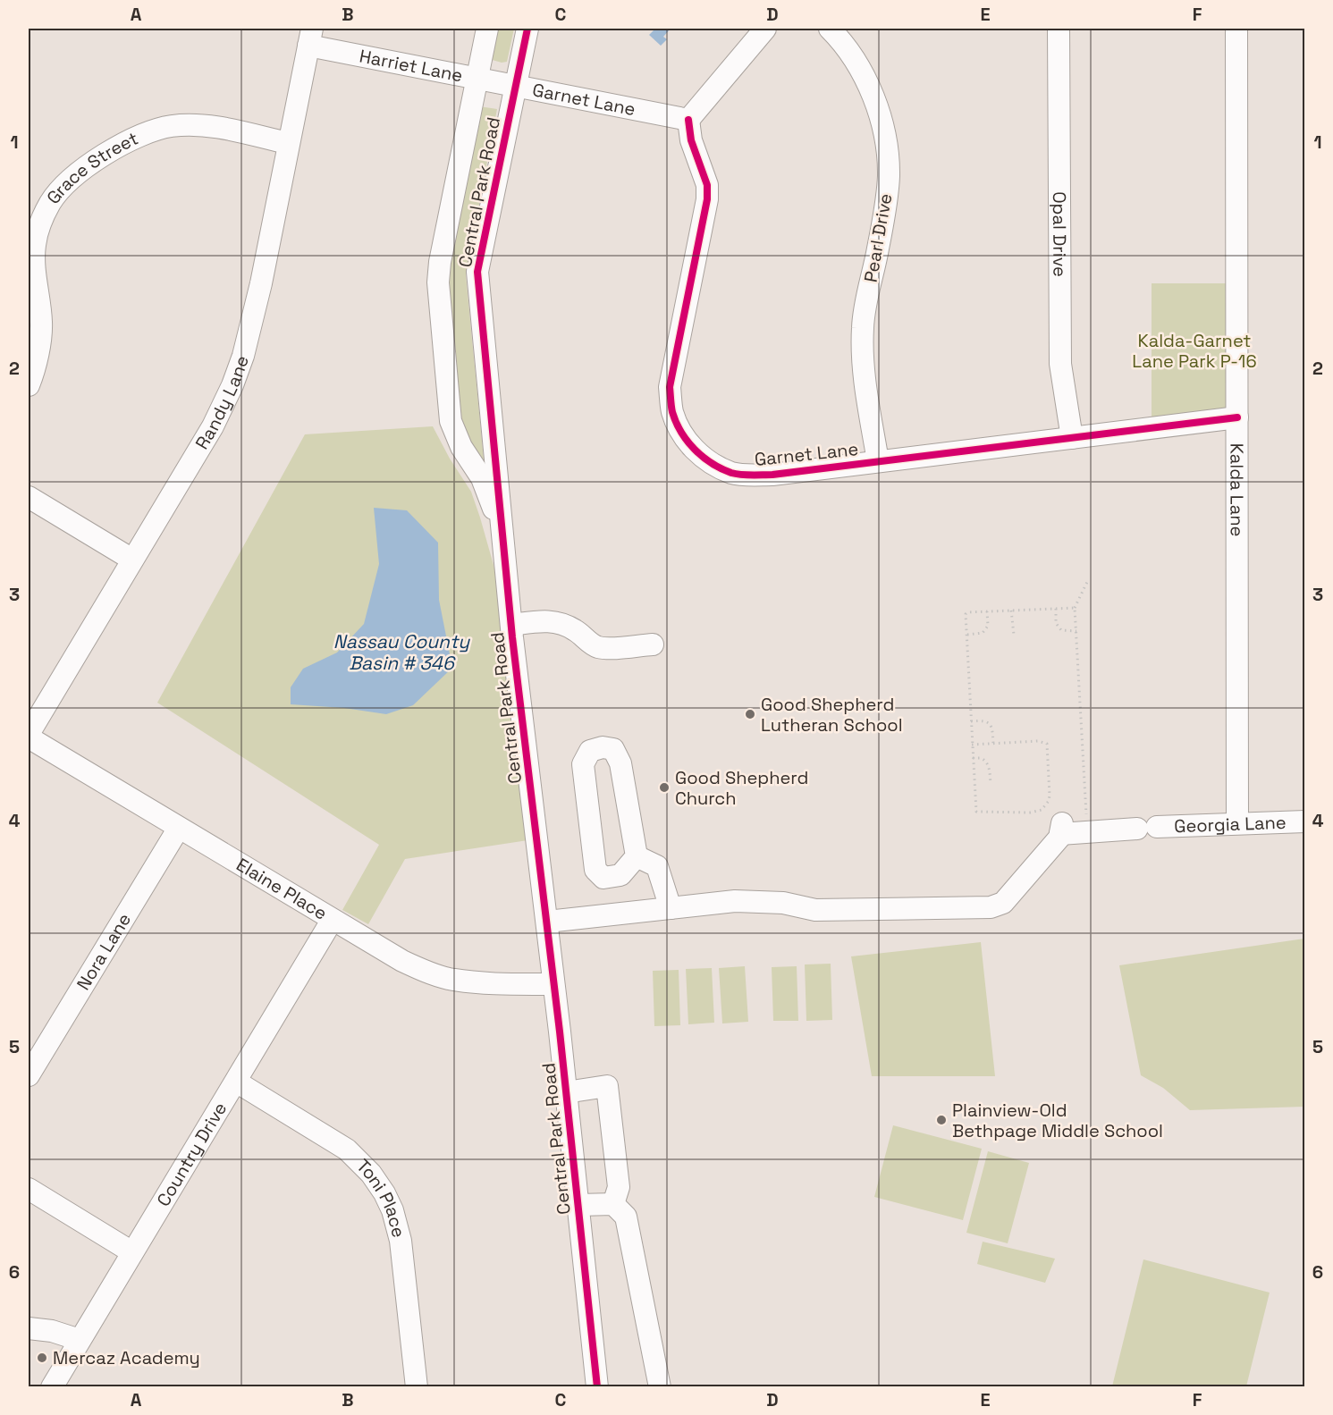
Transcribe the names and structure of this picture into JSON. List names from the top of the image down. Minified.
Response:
{"streets":{"street":["Harriet Lane","Garnet Lane","Grace Street","Central Park Road","Opal Drive","Pearl Drive","Randy Lane","Kalda Lane","Georgia Lane","Elaine Place","Nora Lane","Country Drive","Toni Place"]},"crossings":[["Harriet Lane","Garnet Lane"],["Harriet Lane","Central Park Road"],["Harriet Lane","Randy Lane"],["Garnet Lane","Central Park Road"],["Garnet Lane","Opal Drive"],["Garnet Lane","Pearl Drive"],["Garnet Lane","Kalda Lane"],["Grace Street","Randy Lane"],["Central Park Road","Elaine Place"],["Randy Lane","Elaine Place"],["Kalda Lane","Georgia Lane"],["Elaine Place","Nora Lane"],["Elaine Place","Country Drive"],["Country Drive","Toni Place"]],"water":["Nassau County Basin # 346"],"parks":["Kalda-Garnet Lane Park P-16"],"places":["Good Shepherd Lutheran School","Good Shepherd Church","Plainview-Old Bethpage Middle School","Mercaz Academy"],"grid":{"columns":["A","B","C","D","E","F"],"rows":["1","2","3","4","5","6"]}}
